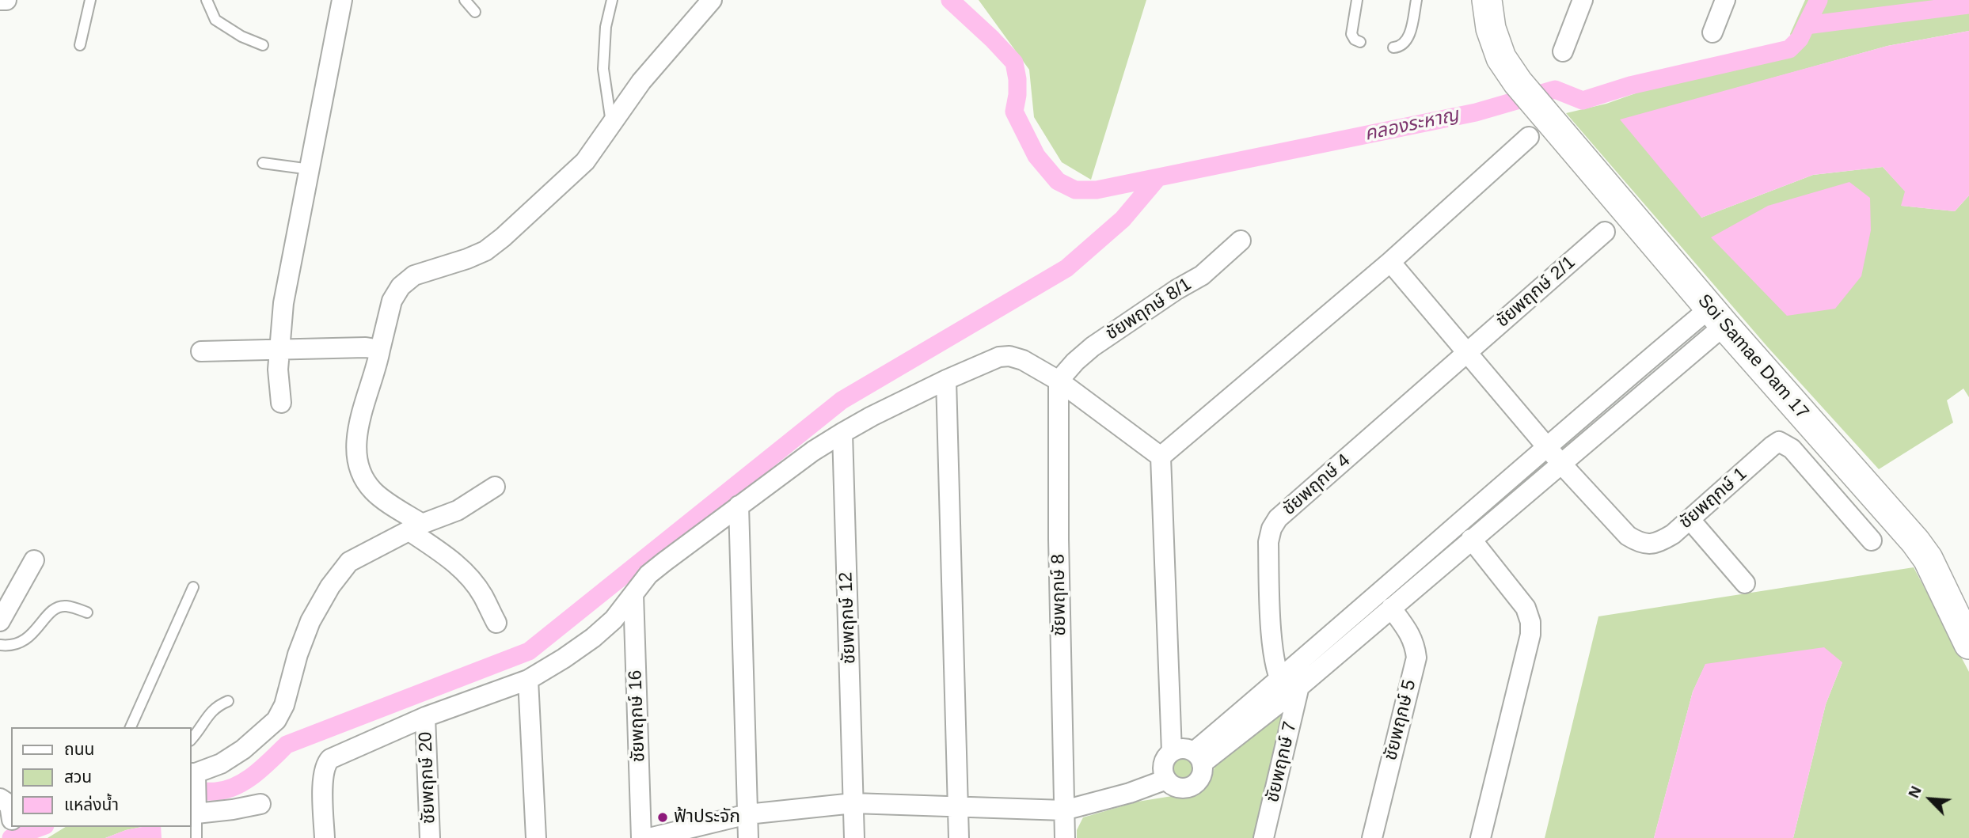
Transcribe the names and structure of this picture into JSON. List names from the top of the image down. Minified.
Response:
{"streets":{"street":["ชัยพฤกษ์ 2/1","ชัยพฤกษ์ 8/1","Soi Samae Dam 17","ชัยพฤกษ์ 4","ชัยพฤกษ์ 1","ชัยพฤกษ์ 8","ชัยพฤกษ์ 12","ชัยพฤกษ์ 16","ชัยพฤกษ์ 5","ชัยพฤกษ์ 7","ชัยพฤกษ์ 20"]},"crossings":[["ชัยพฤกษ์ 2/1","ชัยพฤกษ์ 4"],["ชัยพฤกษ์ 2/1","ชัยพฤกษ์ 1"],["ชัยพฤกษ์ 8/1","ชัยพฤกษ์ 8"],["ชัยพฤกษ์ 4","ชัยพฤกษ์ 1"],["ชัยพฤกษ์ 4","ชัยพฤกษ์ 7"]],"water":["คลองระหาญ"],"places":["ฟ้าประจัก"],"legend":["ถนน","สวน","แหล่งน้ำ"],"north":"top left"}
